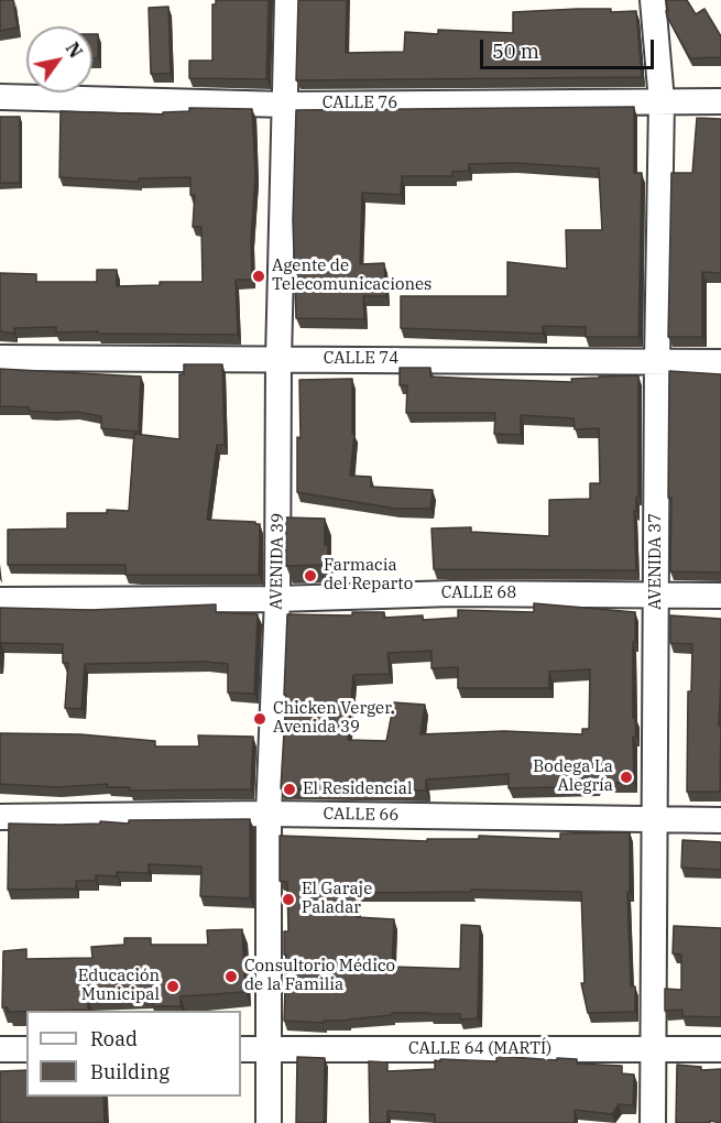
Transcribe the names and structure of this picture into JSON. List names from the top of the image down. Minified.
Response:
{"streets":{"street":["CALLE 76","CALLE 74","AVENIDA 39","AVENIDA 37","CALLE 68","CALLE 66","CALLE 64 (MARTÍ)"]},"crossings":[["CALLE 76","AVENIDA 39"],["CALLE 76","AVENIDA 37"],["CALLE 74","AVENIDA 39"],["CALLE 74","AVENIDA 37"],["AVENIDA 39","CALLE 68"],["AVENIDA 39","CALLE 66"],["AVENIDA 39","CALLE 64 (MARTÍ)"],["AVENIDA 37","CALLE 68"],["AVENIDA 37","CALLE 66"],["AVENIDA 37","CALLE 64 (MARTÍ)"]],"places":["Agente de Telecomunicaciones","Farmacia del Reparto","Chicken Verger. Avenida 39","Bodega La Alegría","El Residencial","El Garaje Paladar","Consultorio Médico de la Familia","Educación Municipal"],"legend":["Road","Building"],"scale_bar":"50 m","north":"top right"}
